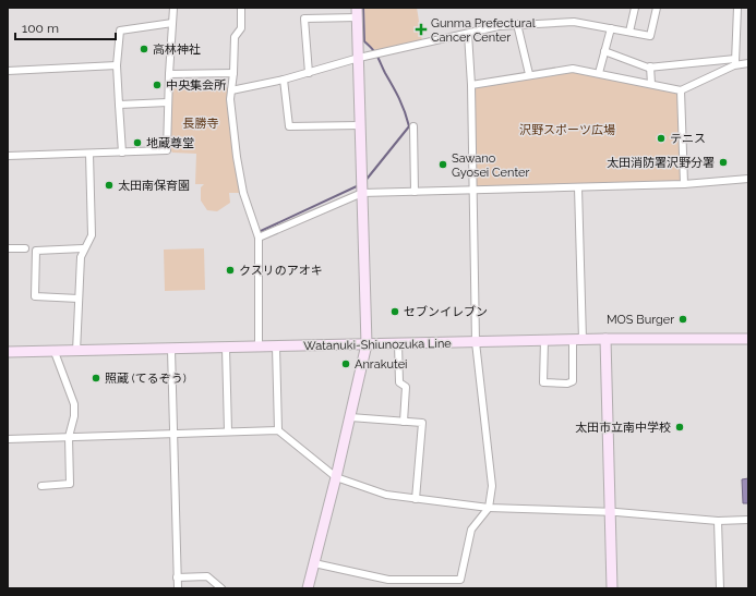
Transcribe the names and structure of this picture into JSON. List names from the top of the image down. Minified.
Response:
{"streets":{"street":["Watanuki-Shiunozuka Line"]},"parks":["長勝寺","沢野スポーツ広場"],"places":{"health":["Gunma Prefectural Cancer Center"],"other":["高林神社","中央集会所","テニス","地蔵尊堂","太田消防署沢野分署","Sawano Gyosei Center","太田南保育園","クスリのアオキ","セブンイレブン","MOS Burger","Anrakutei","照蔵 (てるぞう)","太田市立南中学校"]},"scale_bar":"100 m"}
